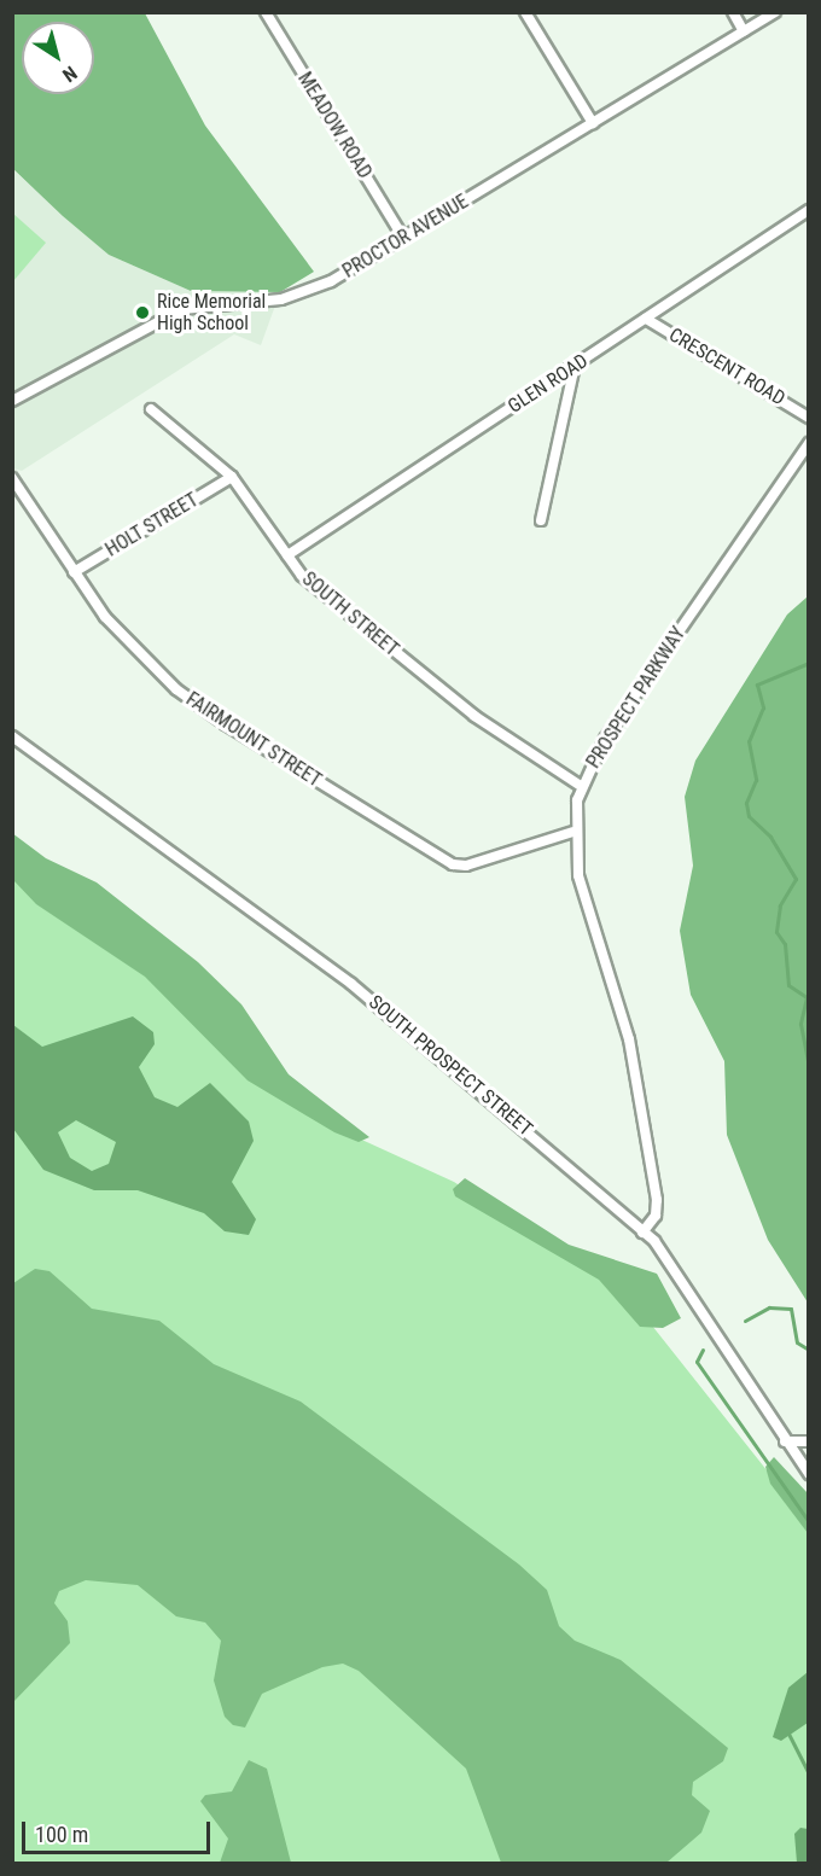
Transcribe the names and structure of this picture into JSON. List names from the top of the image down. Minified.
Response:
{"streets":{"street":["MEADOW ROAD","PROCTOR AVENUE","CRESCENT ROAD","GLEN ROAD","HOLT STREET","SOUTH STREET","PROSPECT PARKWAY","FAIRMOUNT STREET","SOUTH PROSPECT STREET"]},"crossings":[["MEADOW ROAD","PROCTOR AVENUE"],["CRESCENT ROAD","GLEN ROAD"],["GLEN ROAD","SOUTH STREET"],["HOLT STREET","SOUTH STREET"],["HOLT STREET","FAIRMOUNT STREET"],["SOUTH STREET","PROSPECT PARKWAY"],["PROSPECT PARKWAY","FAIRMOUNT STREET"],["PROSPECT PARKWAY","SOUTH PROSPECT STREET"]],"places":["Rice Memorial High School"],"scale_bar":"100 m","north":"bottom right"}
